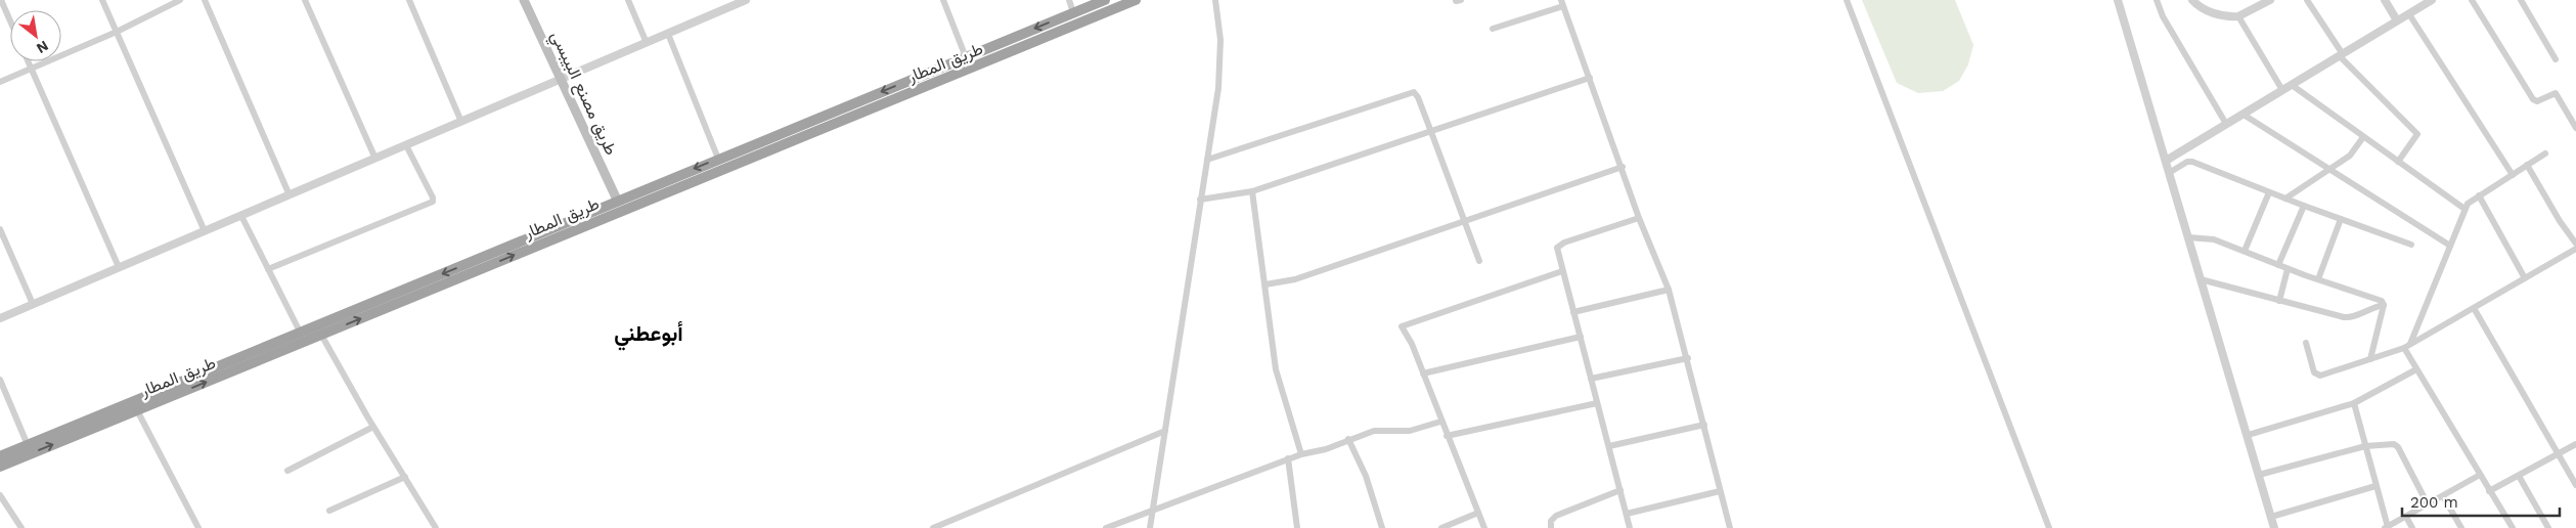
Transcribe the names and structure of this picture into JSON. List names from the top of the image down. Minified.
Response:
{"streets":{"highway":["طريق المطار"],"main road":["طريق مصنع البيبسي"]},"crossings":[["طريق المطار","طريق مصنع البيبسي"]],"districts":["أبوعطني"],"scale_bar":"200 m","north":"bottom right"}
